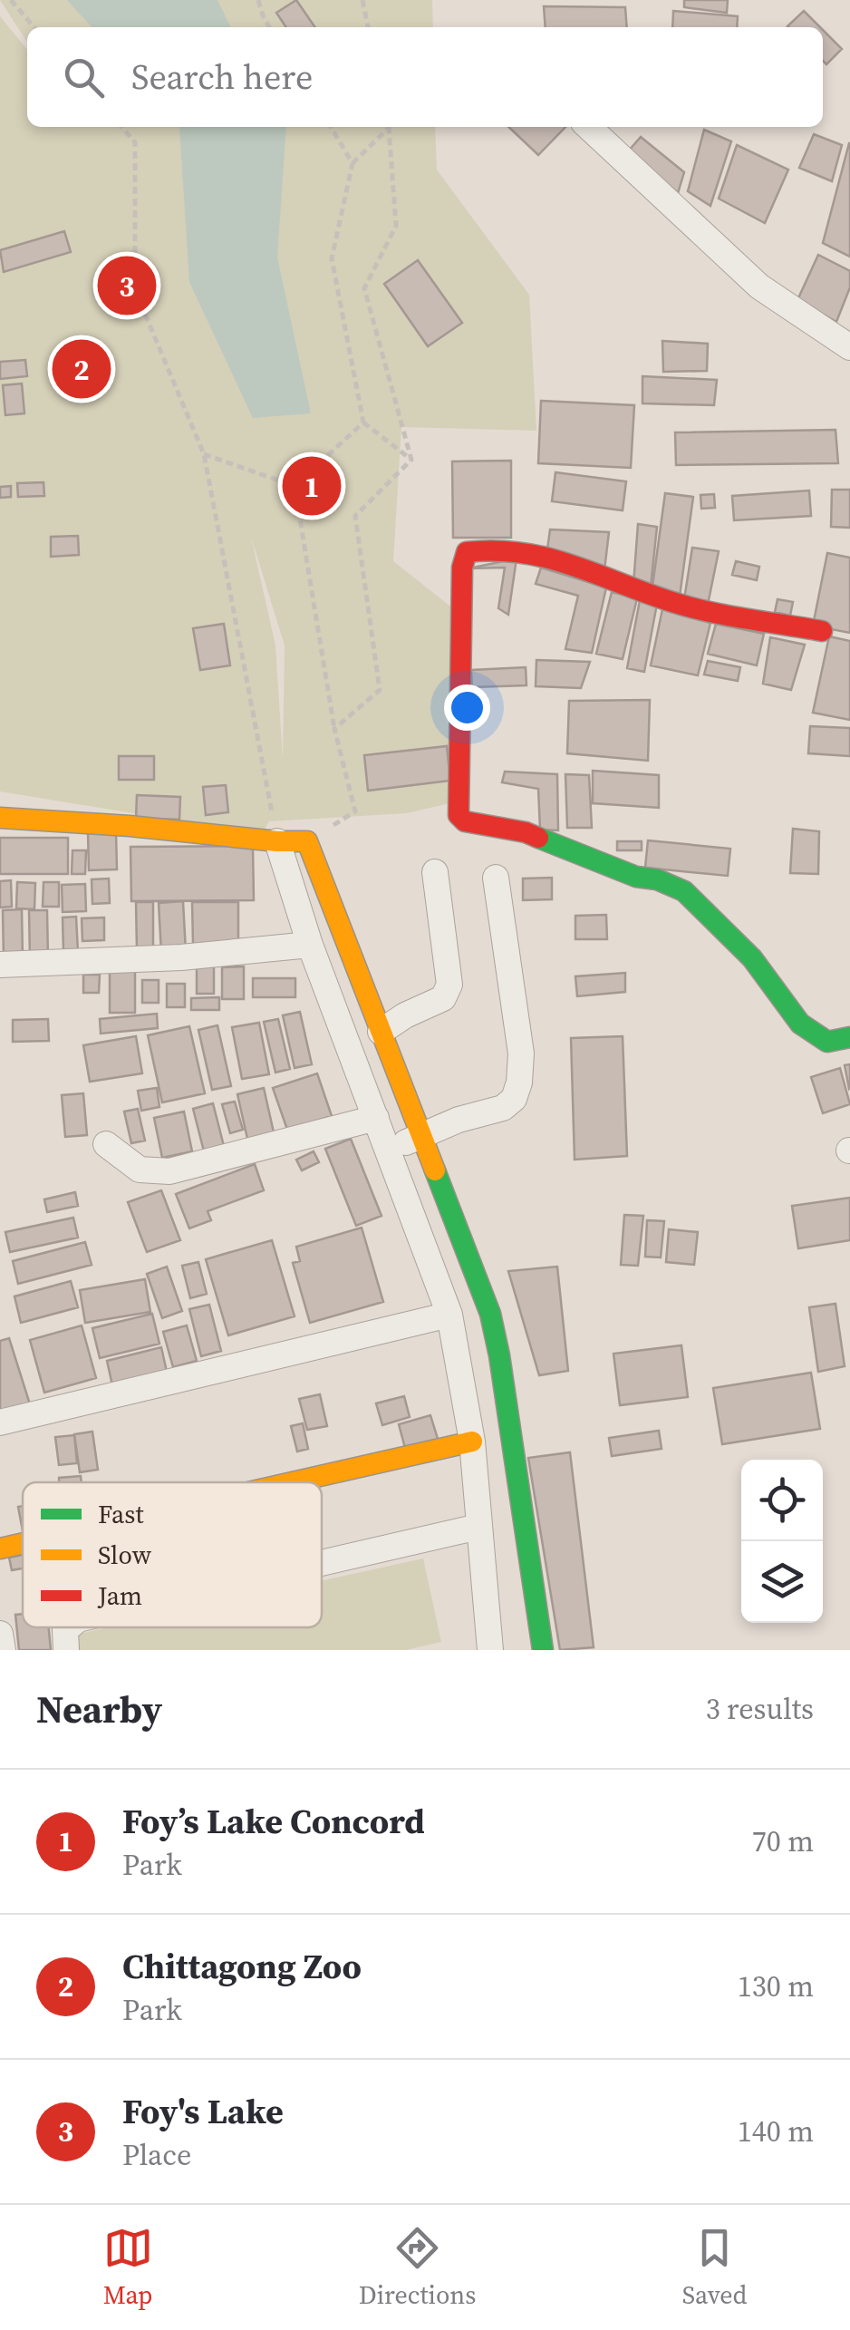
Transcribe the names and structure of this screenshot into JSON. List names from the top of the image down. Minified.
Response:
{"legend":["Fast","Slow","Jam"],"page":{"search":"Search here","pins":["3","2","1"],"heading":["Nearby","3 results"],"list":[{"mark":"1","name":"Foy’s Lake Concord","note":"Park","value":"70 m"},{"mark":"2","name":"Chittagong Zoo","note":"Park","value":"130 m"},{"mark":"3","name":"Foy's Lake","note":"Place","value":"140 m"}],"nav":["Map","Directions","Saved"]}}
